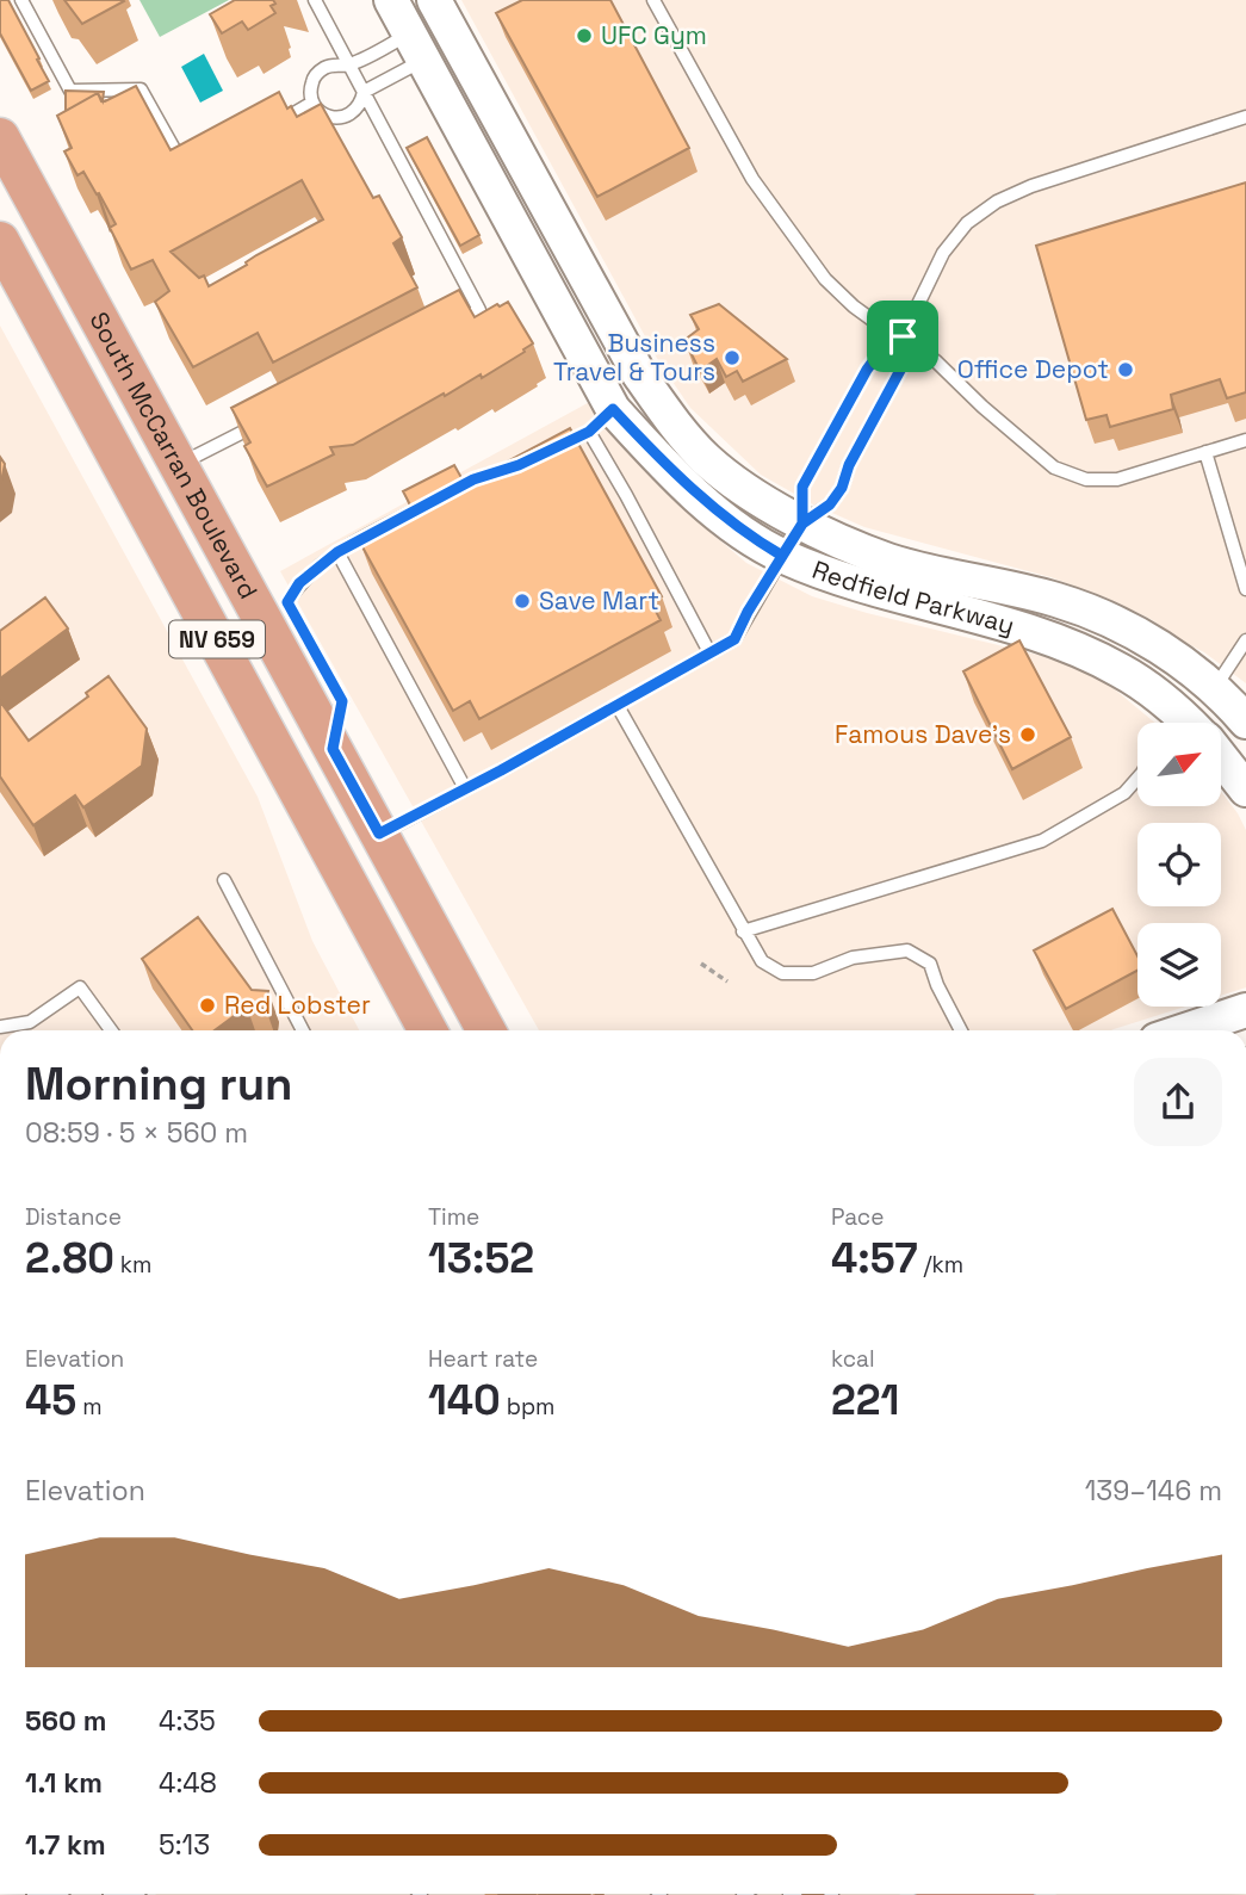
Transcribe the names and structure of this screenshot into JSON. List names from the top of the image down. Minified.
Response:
{"streets":{"main road":["South McCarran Boulevard","NV 659"],"street":["Redfield Parkway"]},"places":["UFC Gym","Business Travel & Tours","Office Depot","Save Mart","Famous Dave's","Red Lobster"],"north":"top right","page":{"heading":["Morning run","08:59 · 5 × 560 m"],"stats":[["Distance","2.80 km"],["Time","13:52"],["Pace","4:57 /km"],["Elevation","45 m"],["Heart rate","140 bpm"],["kcal","221"]],"chart":["Elevation","139–146 m"],"list":[{"name":"560 m","note":"4:35"},{"name":"1.1 km","note":"4:48"},{"name":"1.7 km","note":"5:13"}]}}
